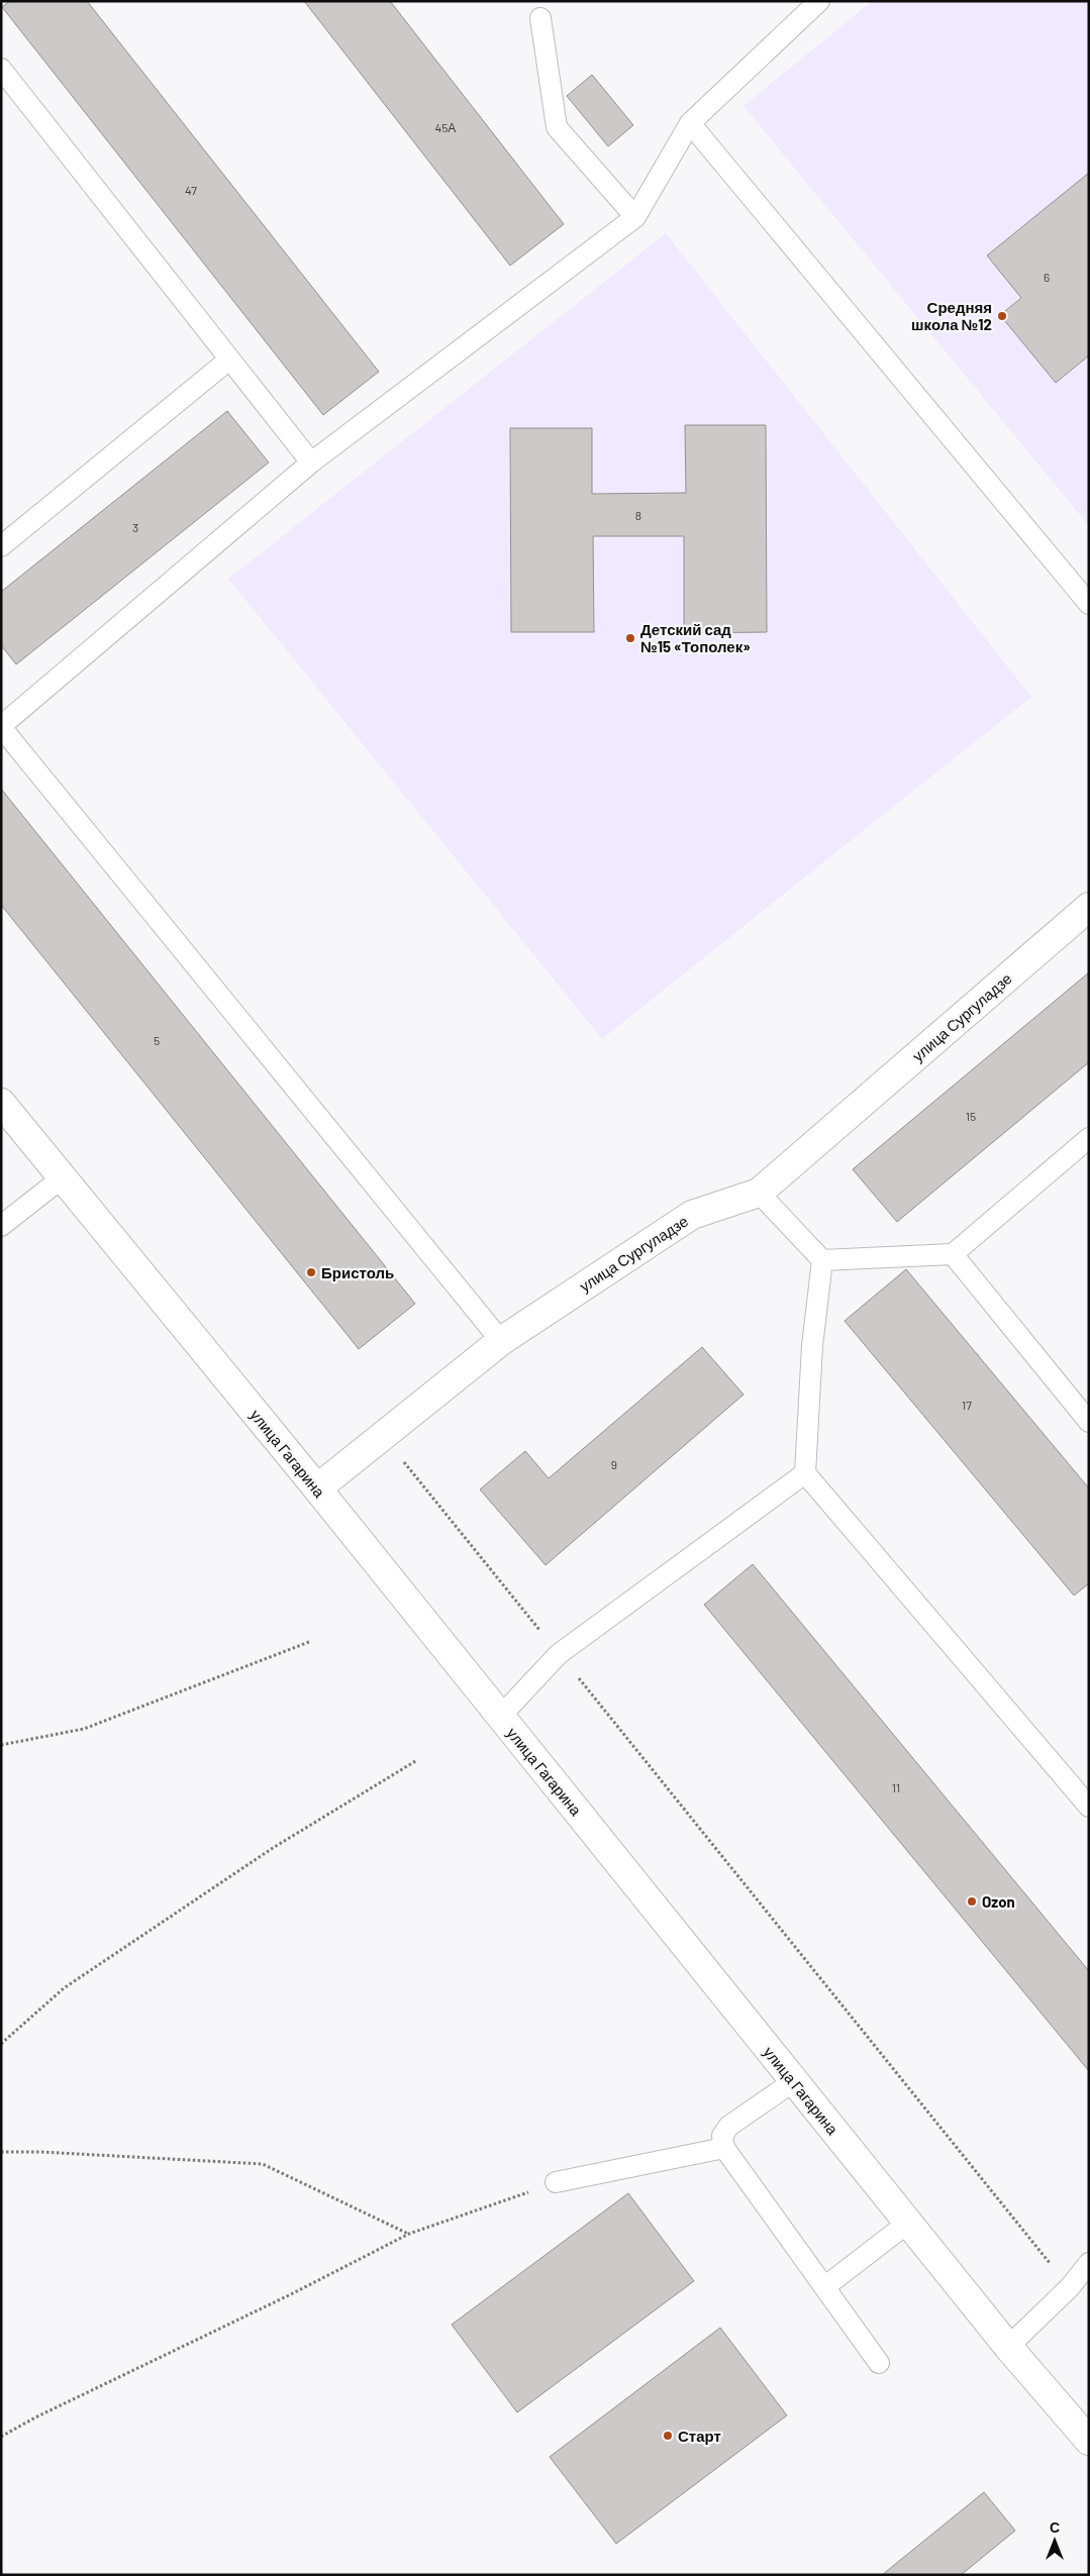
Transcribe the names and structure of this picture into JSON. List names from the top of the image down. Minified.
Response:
{"streets":{"street":["улица Сургуладзе","улица Гагарина"]},"crossings":[["улица Сургуладзе","улица Гагарина"]],"places":["Средняя школа №12","Детский сад №15 «Тополек»","Бристоль","Ozon","Старт"],"house_numbers":["45А","47","6","8","3","5","15","17","9","11"],"north":"top"}
